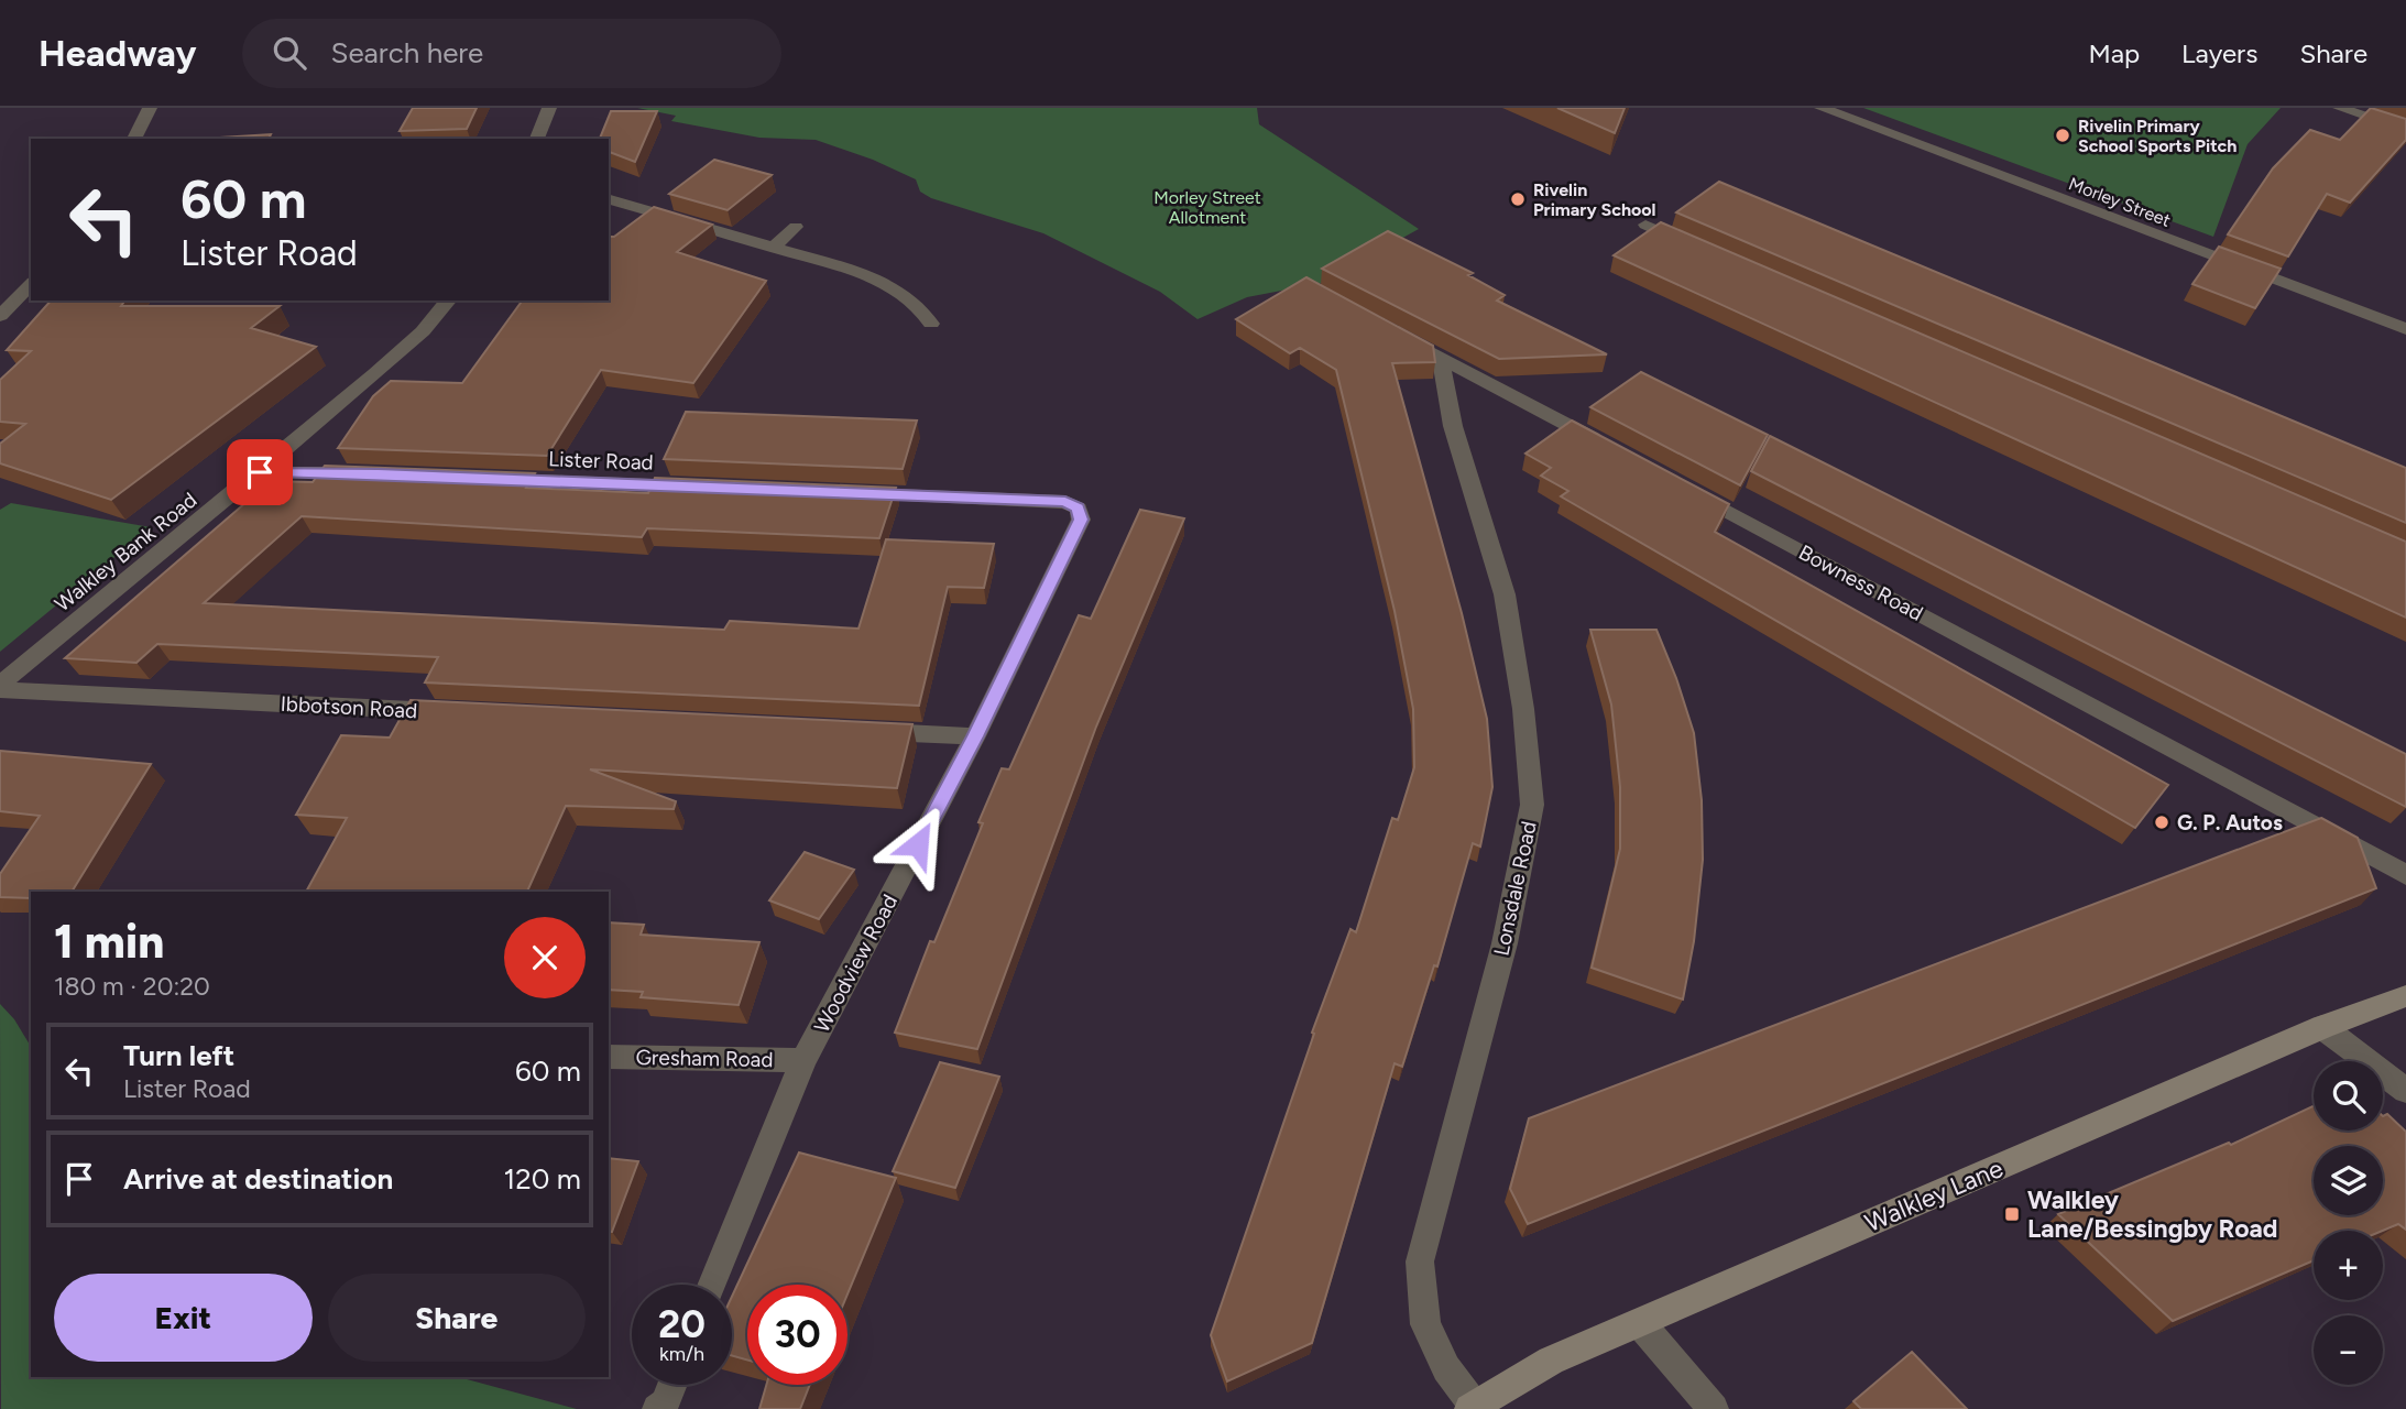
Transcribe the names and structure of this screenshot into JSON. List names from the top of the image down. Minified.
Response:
{"streets":{"street":["Morley Street","Lister Road","Walkley Bank Road","Bowness Road","Ibbotson Road","Lonsdale Road","Woodview Road","Gresham Road","Walkley Lane"]},"crossings":[["Lonsdale Road","Walkley Lane"],["Woodview Road","Gresham Road"]],"parks":["Morley Street Allotment"],"places":{"other":["Rivelin Primary School Sports Pitch","Rivelin Primary School","G. P. Autos"],"transit":["Walkley Lane/Bessingby Road"]},"page":{"header":"Headway","search":"Search here","nav":["Map","Layers","Share"],"turn":["60 m","Lister Road"],"heading":["1 min","180 m · 20:20"],"list":[{"name":"Turn left","note":"Lister Road","value":"60 m"},{"name":"Arrive at destination","value":"120 m"}],"map_buttons":["+","−"],"buttons":["Exit","Share"],"speed":"20 km/h","limit":"30"}}
